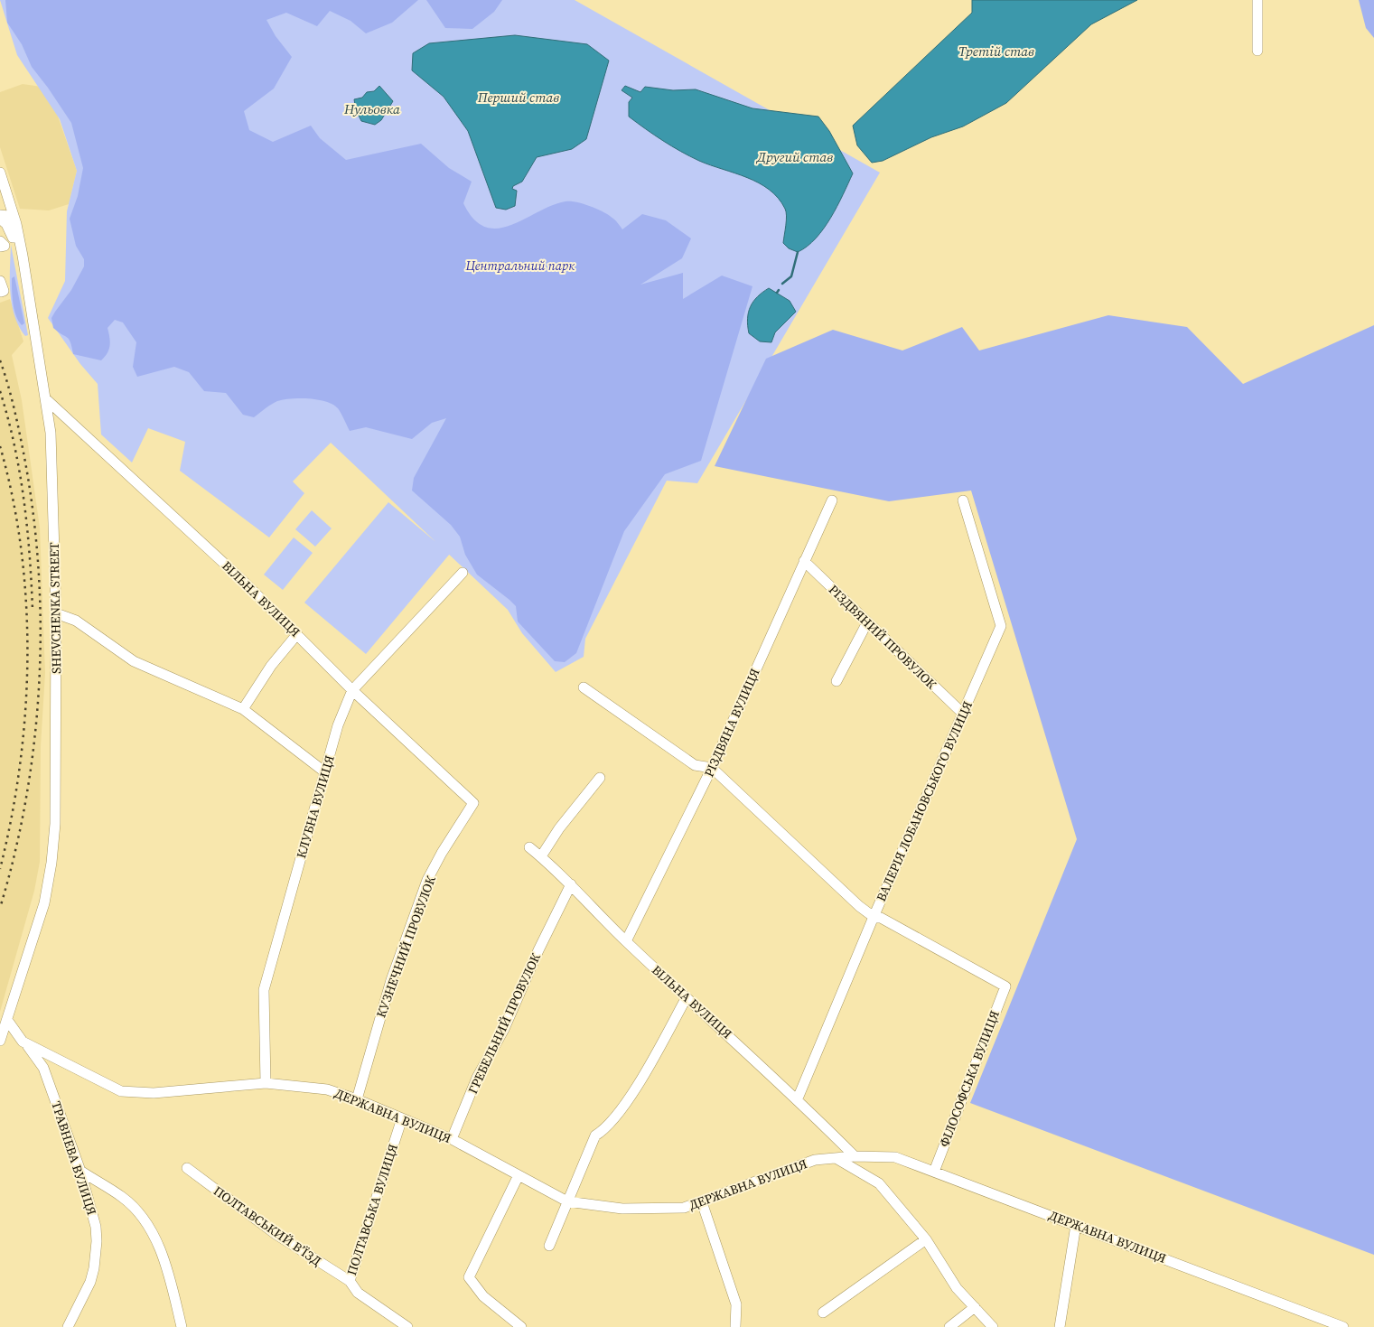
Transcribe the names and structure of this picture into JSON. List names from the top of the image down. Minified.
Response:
{"streets":{"street":["ВІЛЬНА ВУЛИЦЯ","SHEVCHENKA STREET","РІЗДВЯНИЙ ПРОВУЛОК","РІЗДВЯНА ВУЛИЦЯ","ВАЛЕРІЯ ЛОБАНОВСЬКОГО ВУЛИЦЯ","КЛУБНА ВУЛИЦЯ","КУЗНЕЧНИЙ ПРОВУЛОК","ГРЕБЕЛЬНИЙ ПРОВУЛОК","ФІЛОСОФСЬКА ВУЛИЦЯ","ДЕРЖАВНА ВУЛИЦЯ","ТРАВНЕВА ВУЛИЦЯ","ПОЛТАВСЬКА ВУЛИЦЯ","ПОЛТАВСЬКИЙ В’ЇЗД"]},"crossings":[["ВІЛЬНА ВУЛИЦЯ","SHEVCHENKA STREET"],["ВІЛЬНА ВУЛИЦЯ","РІЗДВЯНА ВУЛИЦЯ"],["ВІЛЬНА ВУЛИЦЯ","ВАЛЕРІЯ ЛОБАНОВСЬКОГО ВУЛИЦЯ"],["ВІЛЬНА ВУЛИЦЯ","КЛУБНА ВУЛИЦЯ"],["ВІЛЬНА ВУЛИЦЯ","КУЗНЕЧНИЙ ПРОВУЛОК"],["ВІЛЬНА ВУЛИЦЯ","ГРЕБЕЛЬНИЙ ПРОВУЛОК"],["ВІЛЬНА ВУЛИЦЯ","ДЕРЖАВНА ВУЛИЦЯ"],["SHEVCHENKA STREET","ДЕРЖАВНА ВУЛИЦЯ"],["РІЗДВЯНИЙ ПРОВУЛОК","РІЗДВЯНА ВУЛИЦЯ"],["РІЗДВЯНИЙ ПРОВУЛОК","ВАЛЕРІЯ ЛОБАНОВСЬКОГО ВУЛИЦЯ"],["ВАЛЕРІЯ ЛОБАНОВСЬКОГО ВУЛИЦЯ","ФІЛОСОФСЬКА ВУЛИЦЯ"],["КЛУБНА ВУЛИЦЯ","ДЕРЖАВНА ВУЛИЦЯ"],["КУЗНЕЧНИЙ ПРОВУЛОК","ДЕРЖАВНА ВУЛИЦЯ"],["ГРЕБЕЛЬНИЙ ПРОВУЛОК","ДЕРЖАВНА ВУЛИЦЯ"],["ФІЛОСОФСЬКА ВУЛИЦЯ","ДЕРЖАВНА ВУЛИЦЯ"],["ДЕРЖАВНА ВУЛИЦЯ","ТРАВНЕВА ВУЛИЦЯ"],["ДЕРЖАВНА ВУЛИЦЯ","ПОЛТАВСЬКА ВУЛИЦЯ"],["ПОЛТАВСЬКА ВУЛИЦЯ","ПОЛТАВСЬКИЙ В’ЇЗД"]],"water":["Третій став","Перший став","Нульовка","Другий став"],"parks":["Центральний парк"]}
